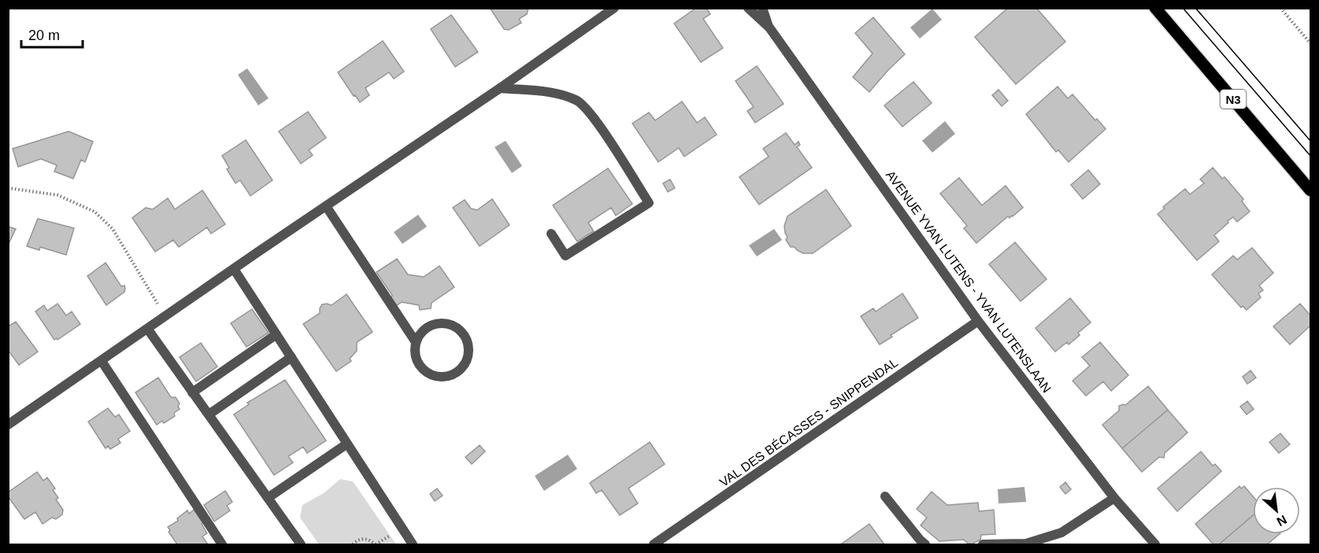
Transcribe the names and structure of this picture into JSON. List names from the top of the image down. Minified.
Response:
{"streets":{"main road":["N3"],"street":["AVENUE YVAN LUTENS - YVAN LUTENSLAAN","VAL DES BÉCASSES - SNIPPENDAL"]},"crossings":[["AVENUE YVAN LUTENS - YVAN LUTENSLAAN","VAL DES BÉCASSES - SNIPPENDAL"]],"scale_bar":"20 m","north":"bottom right"}
